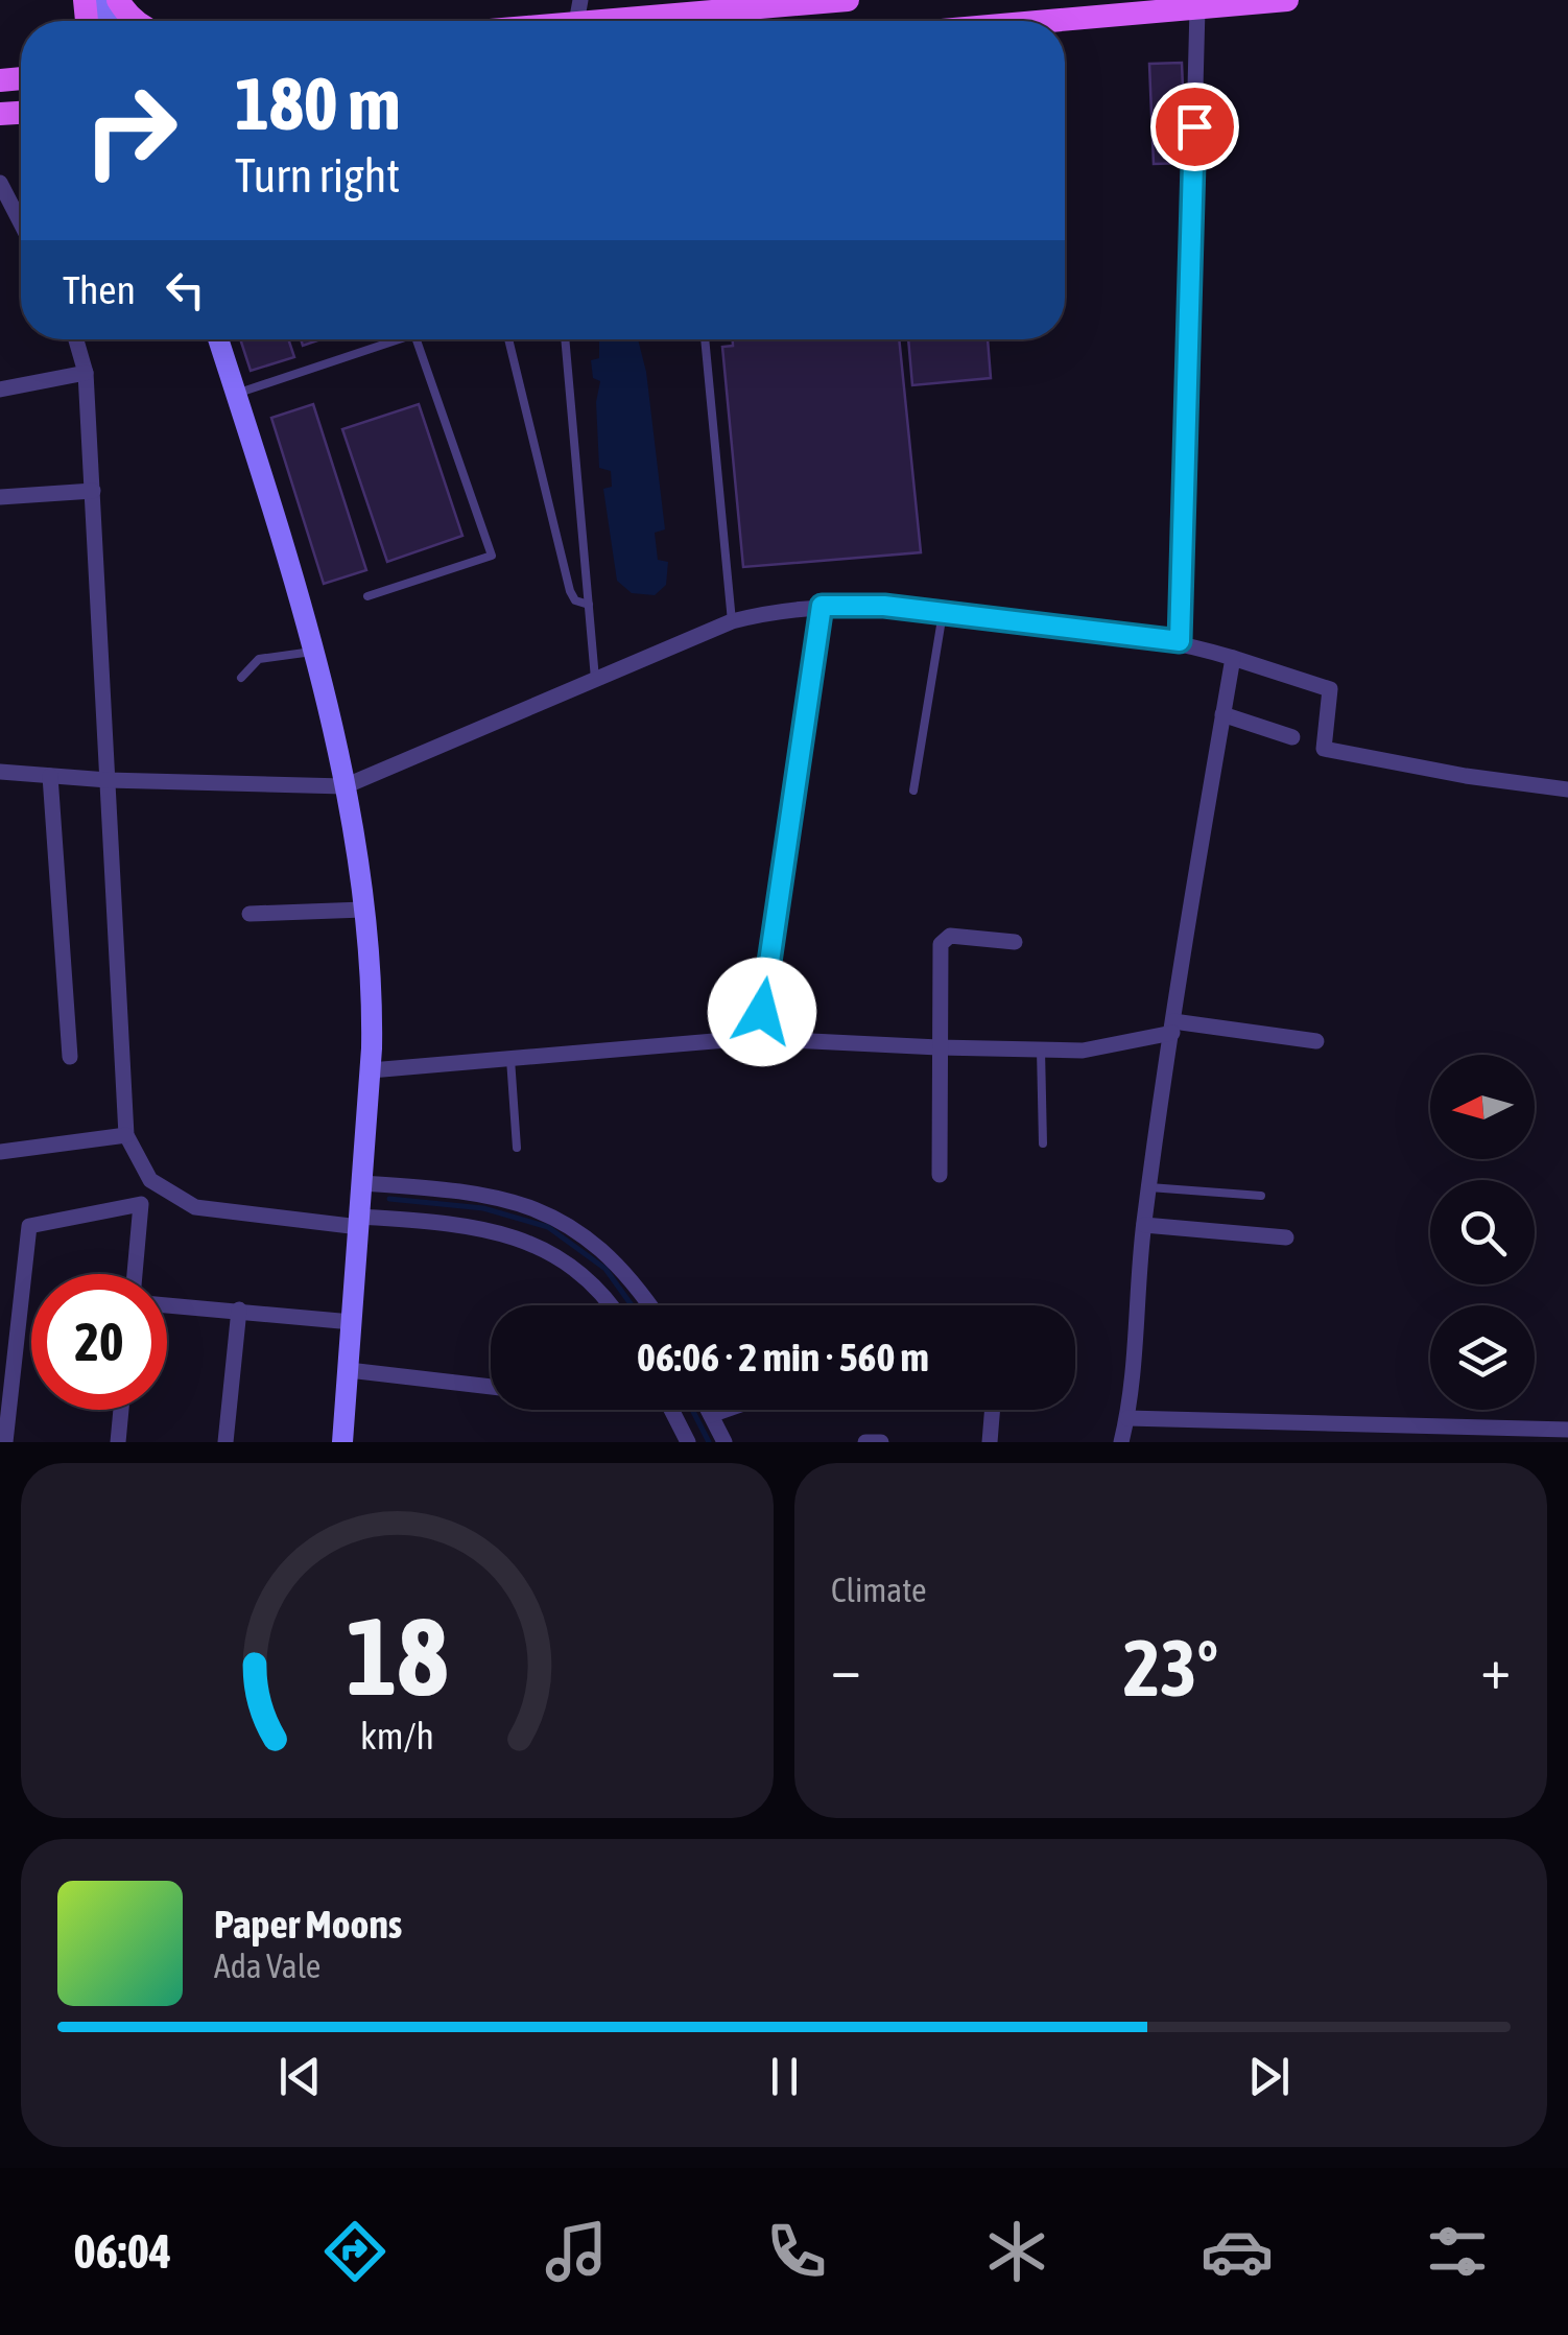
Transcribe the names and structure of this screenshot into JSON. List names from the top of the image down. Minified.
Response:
{"north":"left","page":{"turn":["180 m","Turn right"],"then":"Then","limit":"20","trip":"06:06 · 2 min · 560 m","tile":"Climate","heat":["−","23°","+"],"song":["Paper Moons","Ada Vale"],"tabs":"06:04","gauge":["18","km/h"]}}
